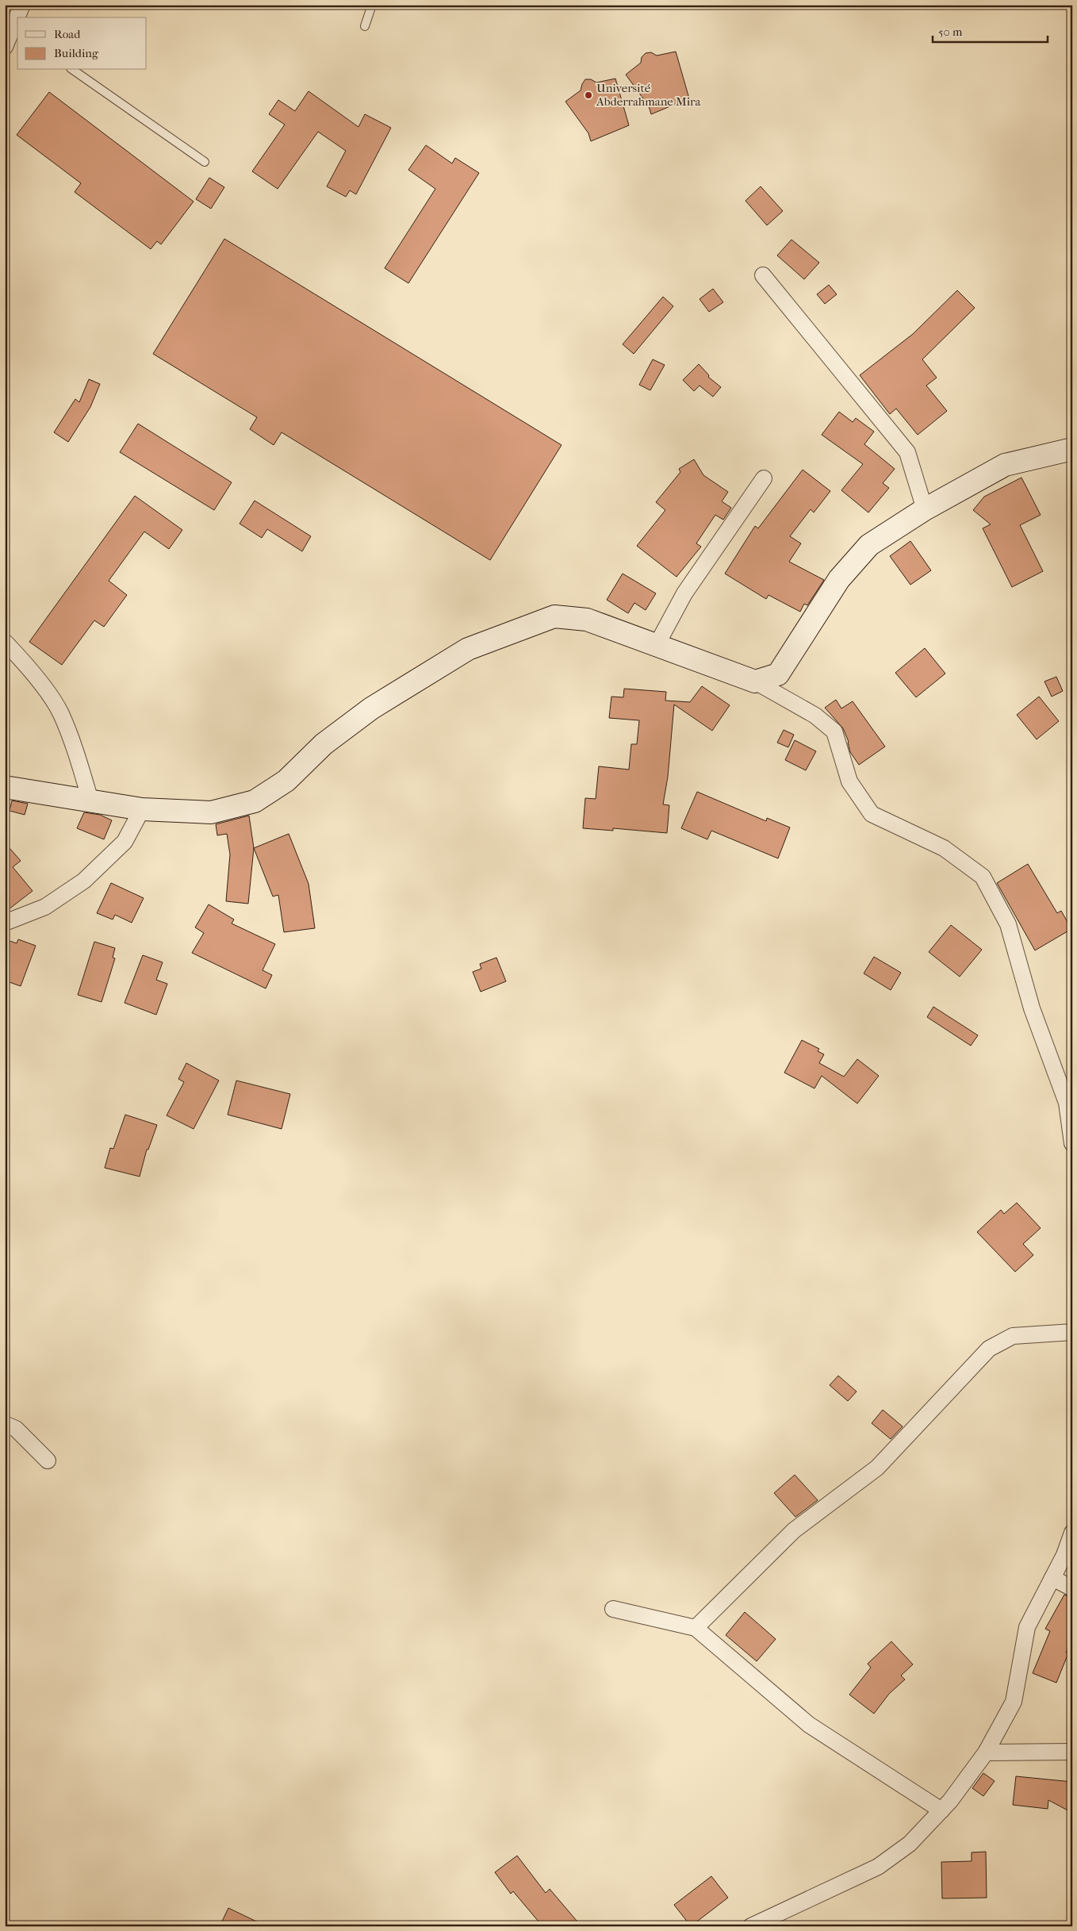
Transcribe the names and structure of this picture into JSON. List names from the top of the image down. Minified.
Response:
{"places":["Université Abderrahmane Mira"],"legend":["Road","Building"],"scale_bar":"50 m"}
